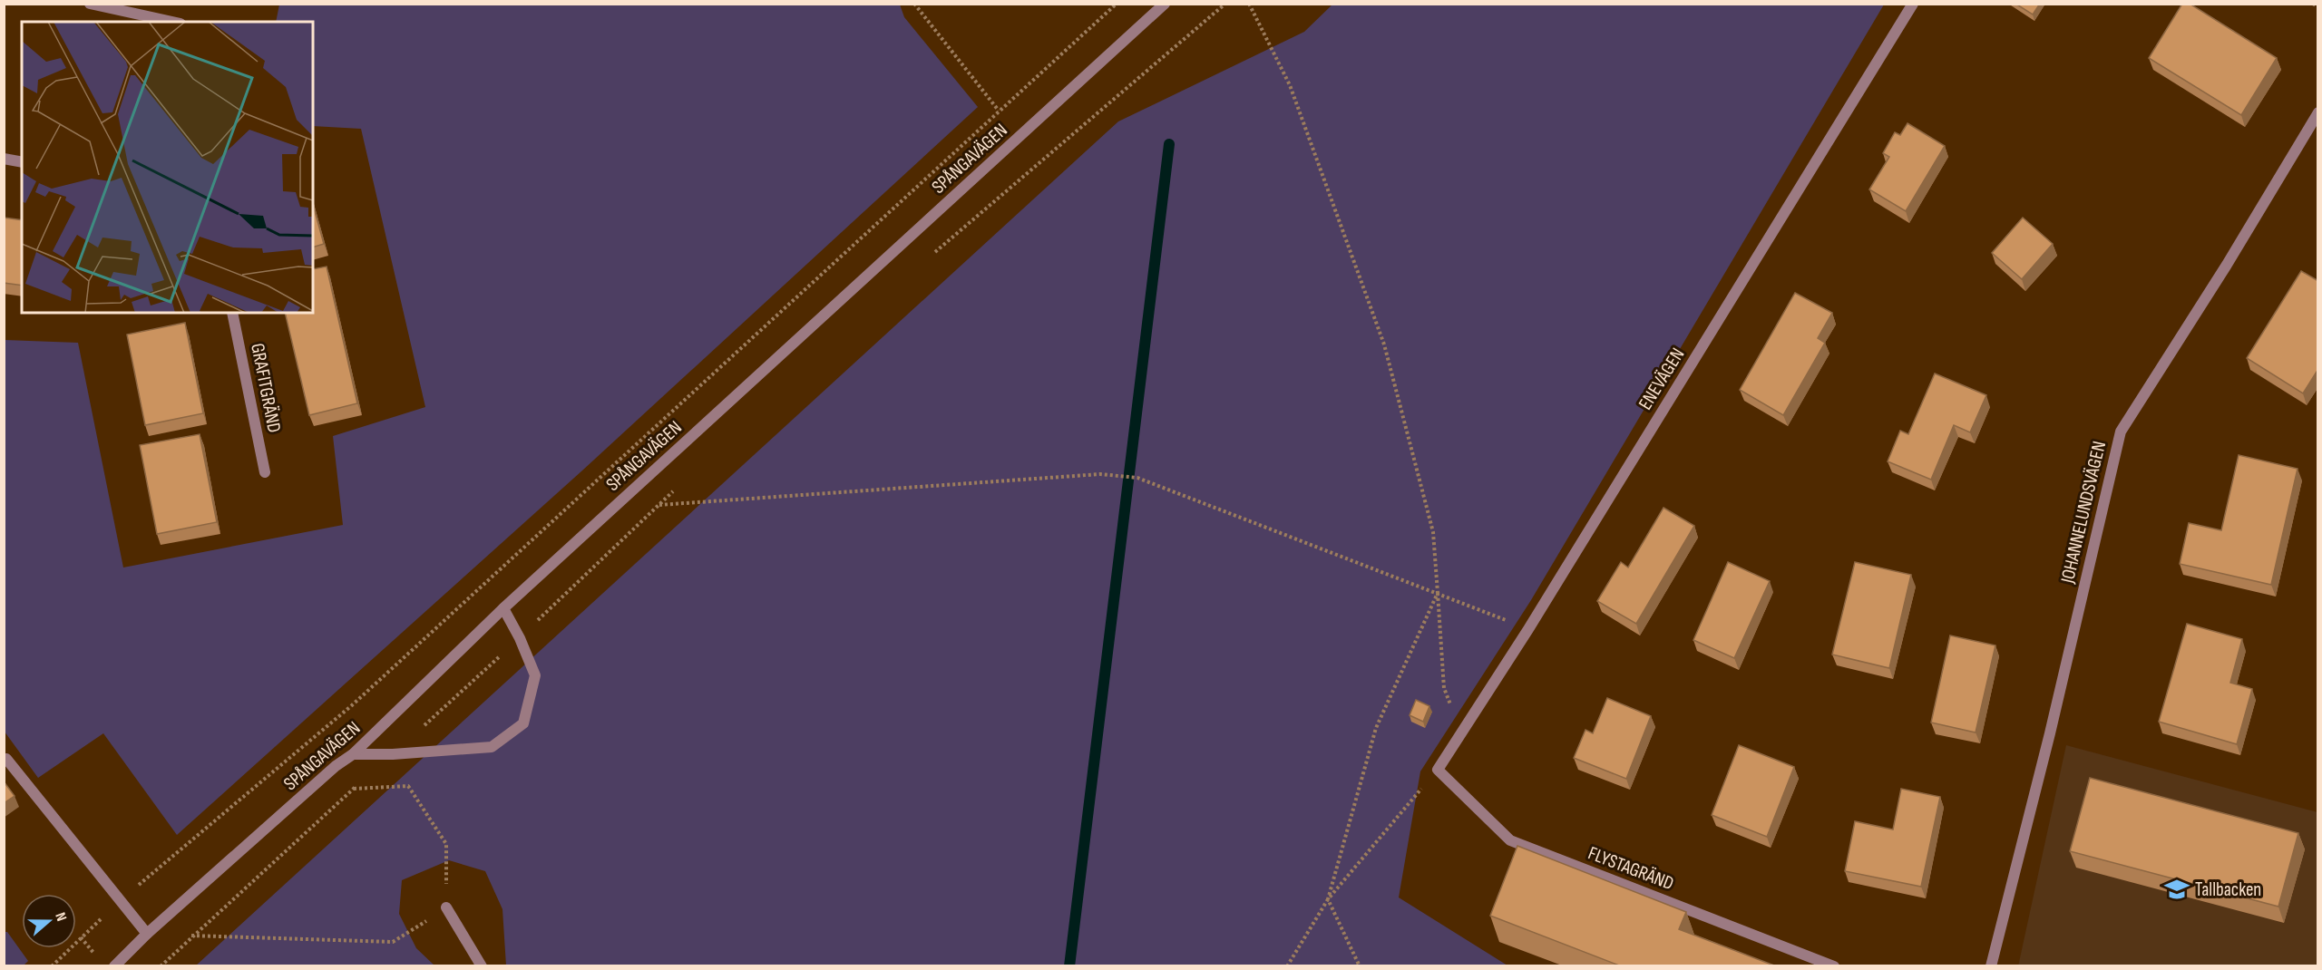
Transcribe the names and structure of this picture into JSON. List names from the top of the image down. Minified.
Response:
{"streets":{"street":["SPÅNGAVÄGEN","ENEVÄGEN","GRAFITGRÄND","JOHANNELUNDSVÄGEN","FLYSTAGRÄND"]},"crossings":[["ENEVÄGEN","FLYSTAGRÄND"]],"places":{"school or university":["Tallbacken"]},"north":"right"}
